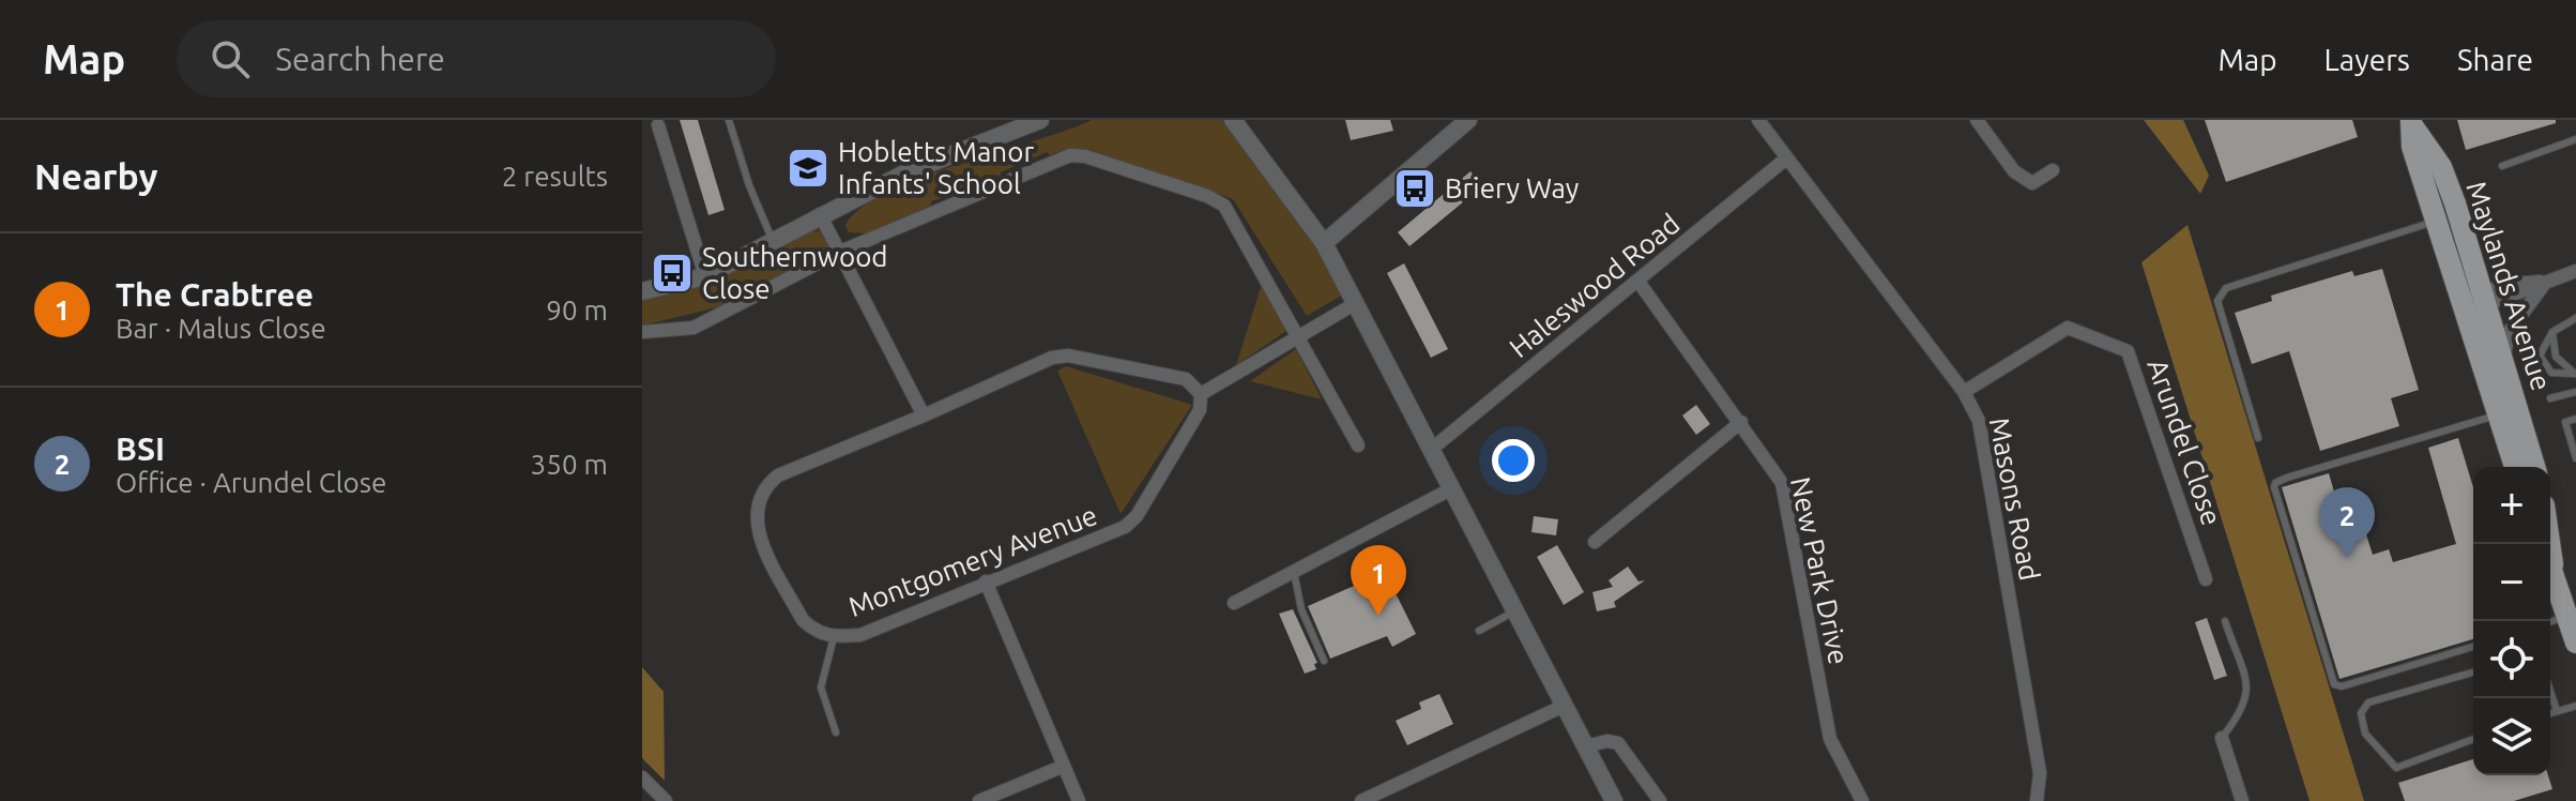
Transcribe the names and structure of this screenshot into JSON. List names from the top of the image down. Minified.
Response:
{"streets":{"main road":["Maylands Avenue"],"street":["Haleswood Road","Arundel Close","Masons Road","Montgomery Avenue","New Park Drive"]},"crossings":[["Haleswood Road","Masons Road"],["Haleswood Road","New Park Drive"],["Arundel Close","Masons Road"]],"places":{"school or university":["Hobletts Manor Infants' School"],"bus stop":["Briery Way","Southernwood Close"]},"page":{"header":"Map","search":"Search here","nav":["Map","Layers","Share"],"heading":["Nearby","2 results"],"list":[{"mark":"1","name":"The Crabtree","note":"Bar · Malus Close","value":"90 m"},{"mark":"2","name":"BSI","note":"Office · Arundel Close","value":"350 m"}],"map_buttons":["+","−"],"pins":["2","1"]}}
